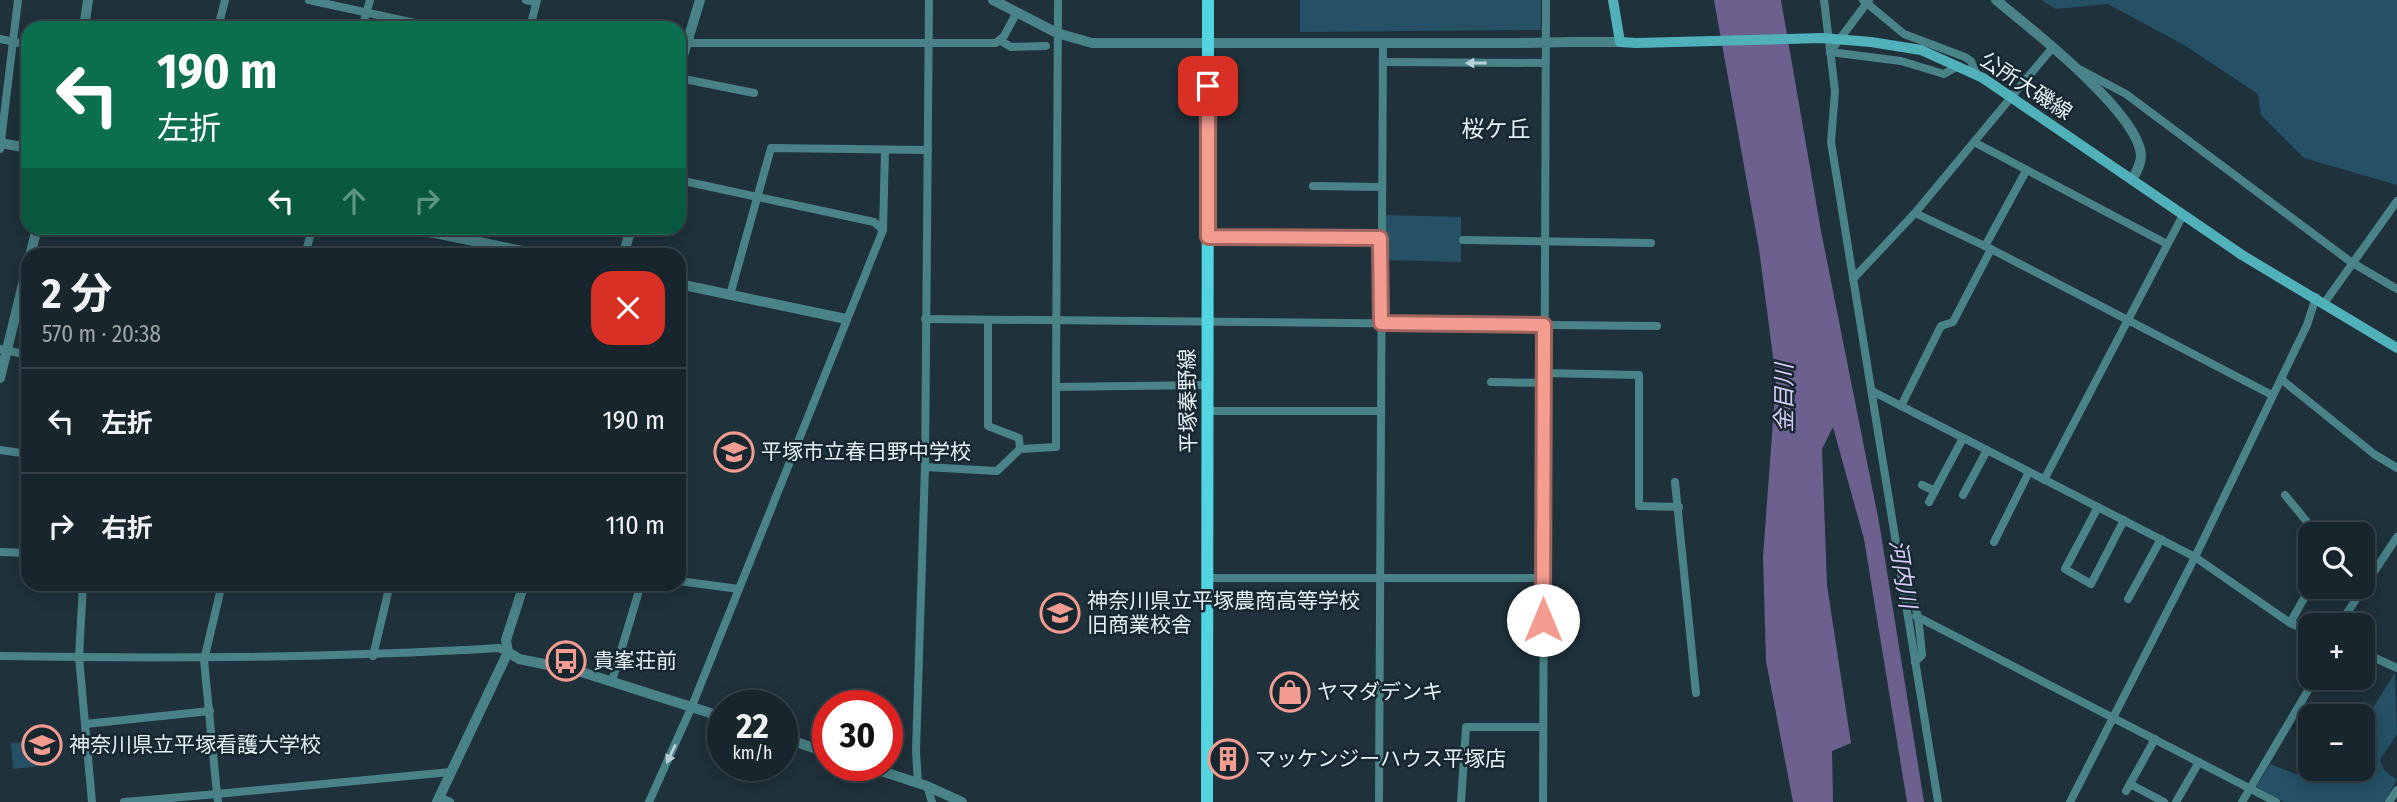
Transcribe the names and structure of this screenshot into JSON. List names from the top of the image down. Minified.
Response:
{"streets":{"main road":["公所大磯線","平塚秦野線"]},"districts":["桜ケ丘"],"water":["金目川","河内川"],"places":{"school or university":["平塚市立春日野中学校","神奈川県立平塚農商高等学校 旧商業校舎","神奈川県立平塚看護大学校"],"bus stop":["貴峯荘前"],"shop":["ヤマダデンキ"],"building":["マッケンジーハウス平塚店"]},"page":{"turn":["190 m","左折"],"heading":["2 分","570 m · 20:38"],"list":[{"name":"左折","value":"190 m"},{"name":"右折","value":"110 m"}],"map_buttons":["+","−"],"speed":"22 km/h","limit":"30"}}
